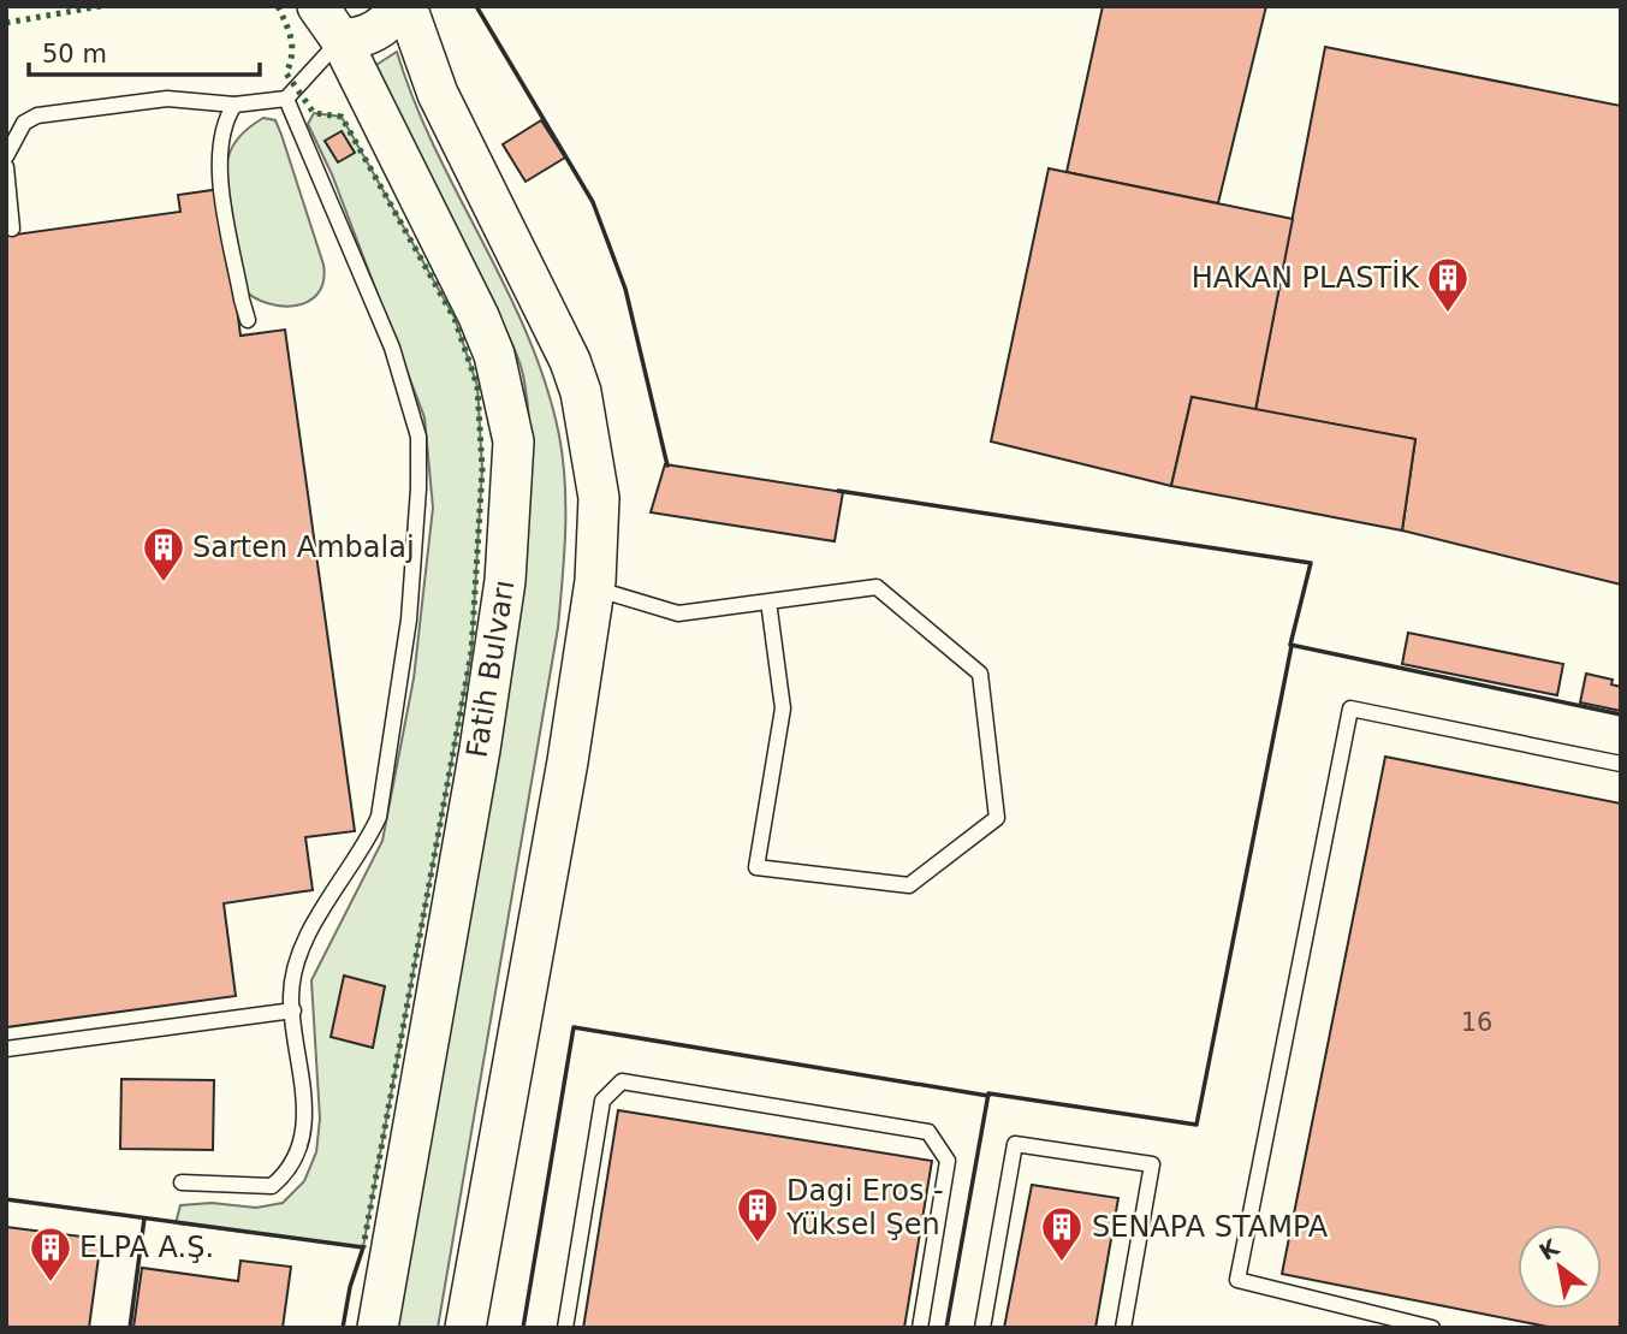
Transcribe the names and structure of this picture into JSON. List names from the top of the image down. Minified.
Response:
{"streets":{"main road":["Fatih Bulvarı"]},"places":{"building":["HAKAN PLASTİK","Sarten Ambalaj","Dagi Eros - Yüksel Şen","SENAPA STAMPA","ELPA A.Ş."]},"house_numbers":["16"],"scale_bar":"50 m","north":"top left"}
